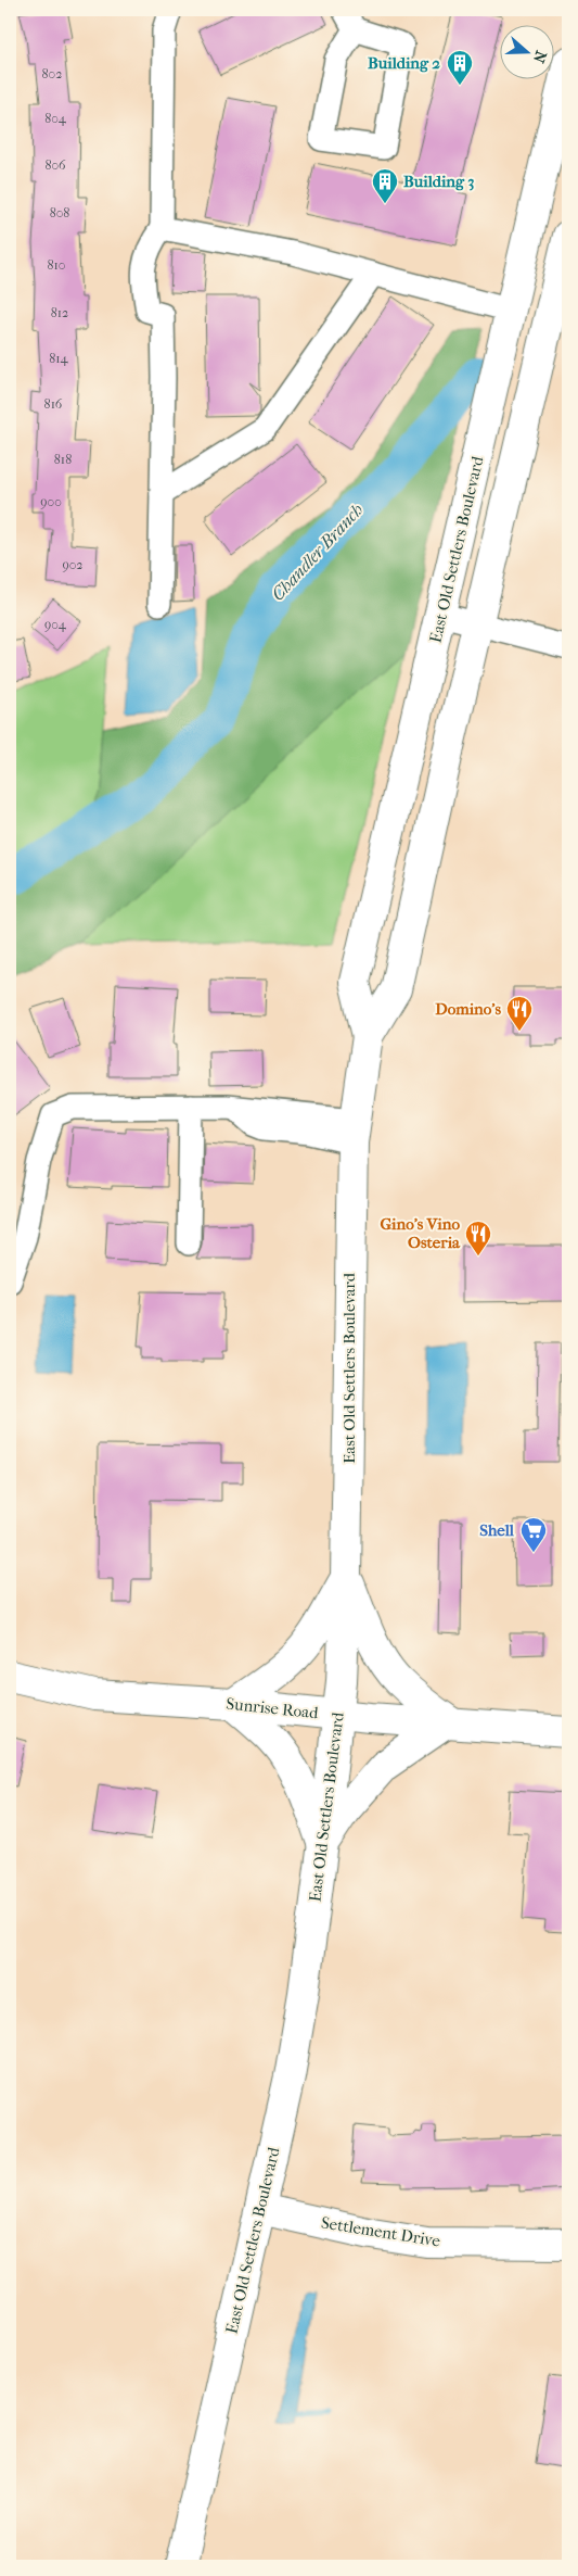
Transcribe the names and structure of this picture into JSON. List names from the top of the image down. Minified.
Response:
{"streets":{"main road":["East Old Settlers Boulevard","Sunrise Road","Settlement Drive"]},"crossings":[["East Old Settlers Boulevard","Sunrise Road"],["East Old Settlers Boulevard","Settlement Drive"]],"water":["Chandler Branch"],"places":{"building":["Building 2","Building 3"],"restaurant":["Domino's","Gino's Vino Osteria"],"supermarket":["Shell"]},"house_numbers":["802","804","806","808","810","812","814","816","818","900","902","904"],"north":"right"}
